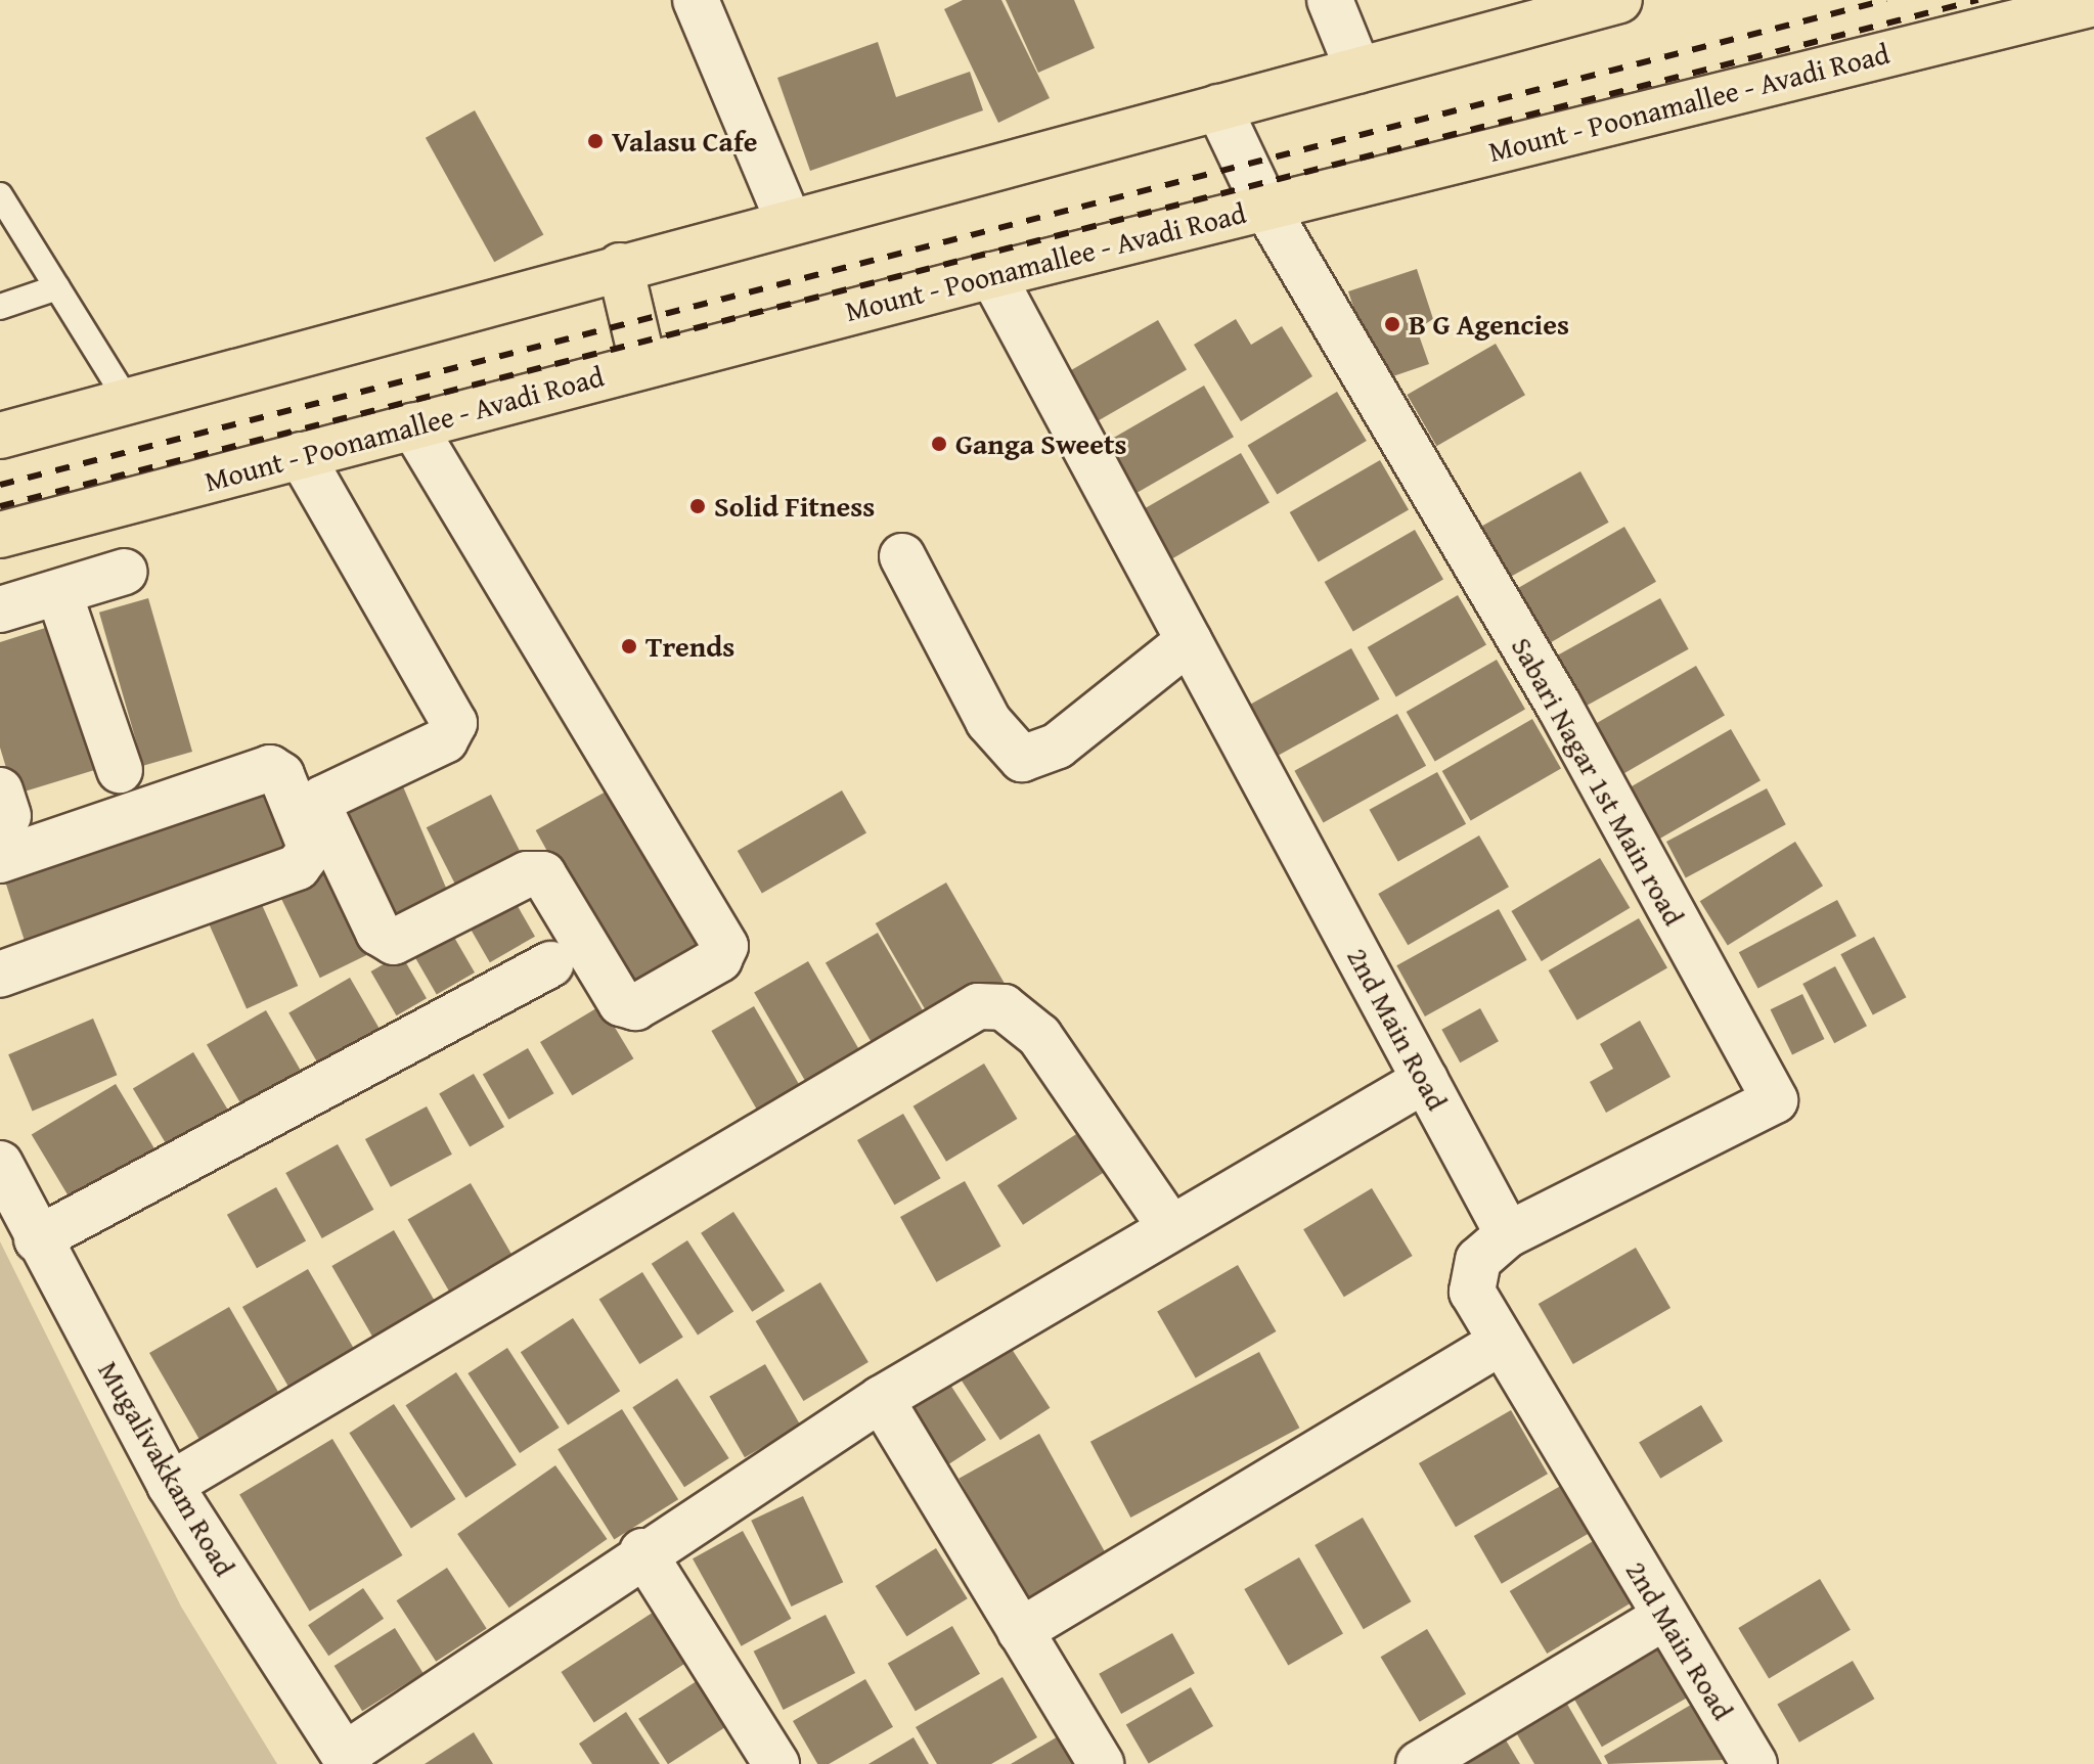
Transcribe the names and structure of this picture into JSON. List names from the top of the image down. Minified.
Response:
{"streets":{"main road":["Mount - Poonamallee - Avadi Road"],"street":["Sabari Nagar 1st Main road","2nd Main Road","Mugalivakkam Road"]},"crossings":[["Mount - Poonamallee - Avadi Road","Sabari Nagar 1st Main road"],["Mount - Poonamallee - Avadi Road","2nd Main Road"],["Sabari Nagar 1st Main road","2nd Main Road"]],"places":["Valasu Cafe","B G Agencies","Ganga Sweets","Solid Fitness","Trends"]}
